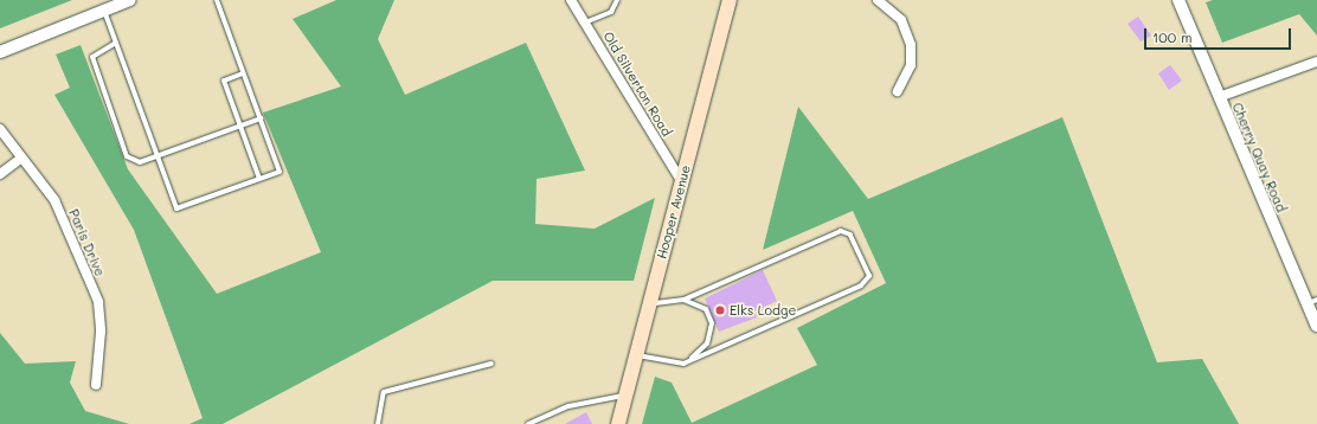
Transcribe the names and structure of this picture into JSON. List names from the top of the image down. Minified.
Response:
{"streets":{"main road":["Hooper Avenue"],"street":["Old Silverton Road","Cherry Quay Road","Paris Drive"]},"crossings":[["Old Silverton Road","Hooper Avenue"]],"places":["Elks Lodge"],"scale_bar":"100 m"}
